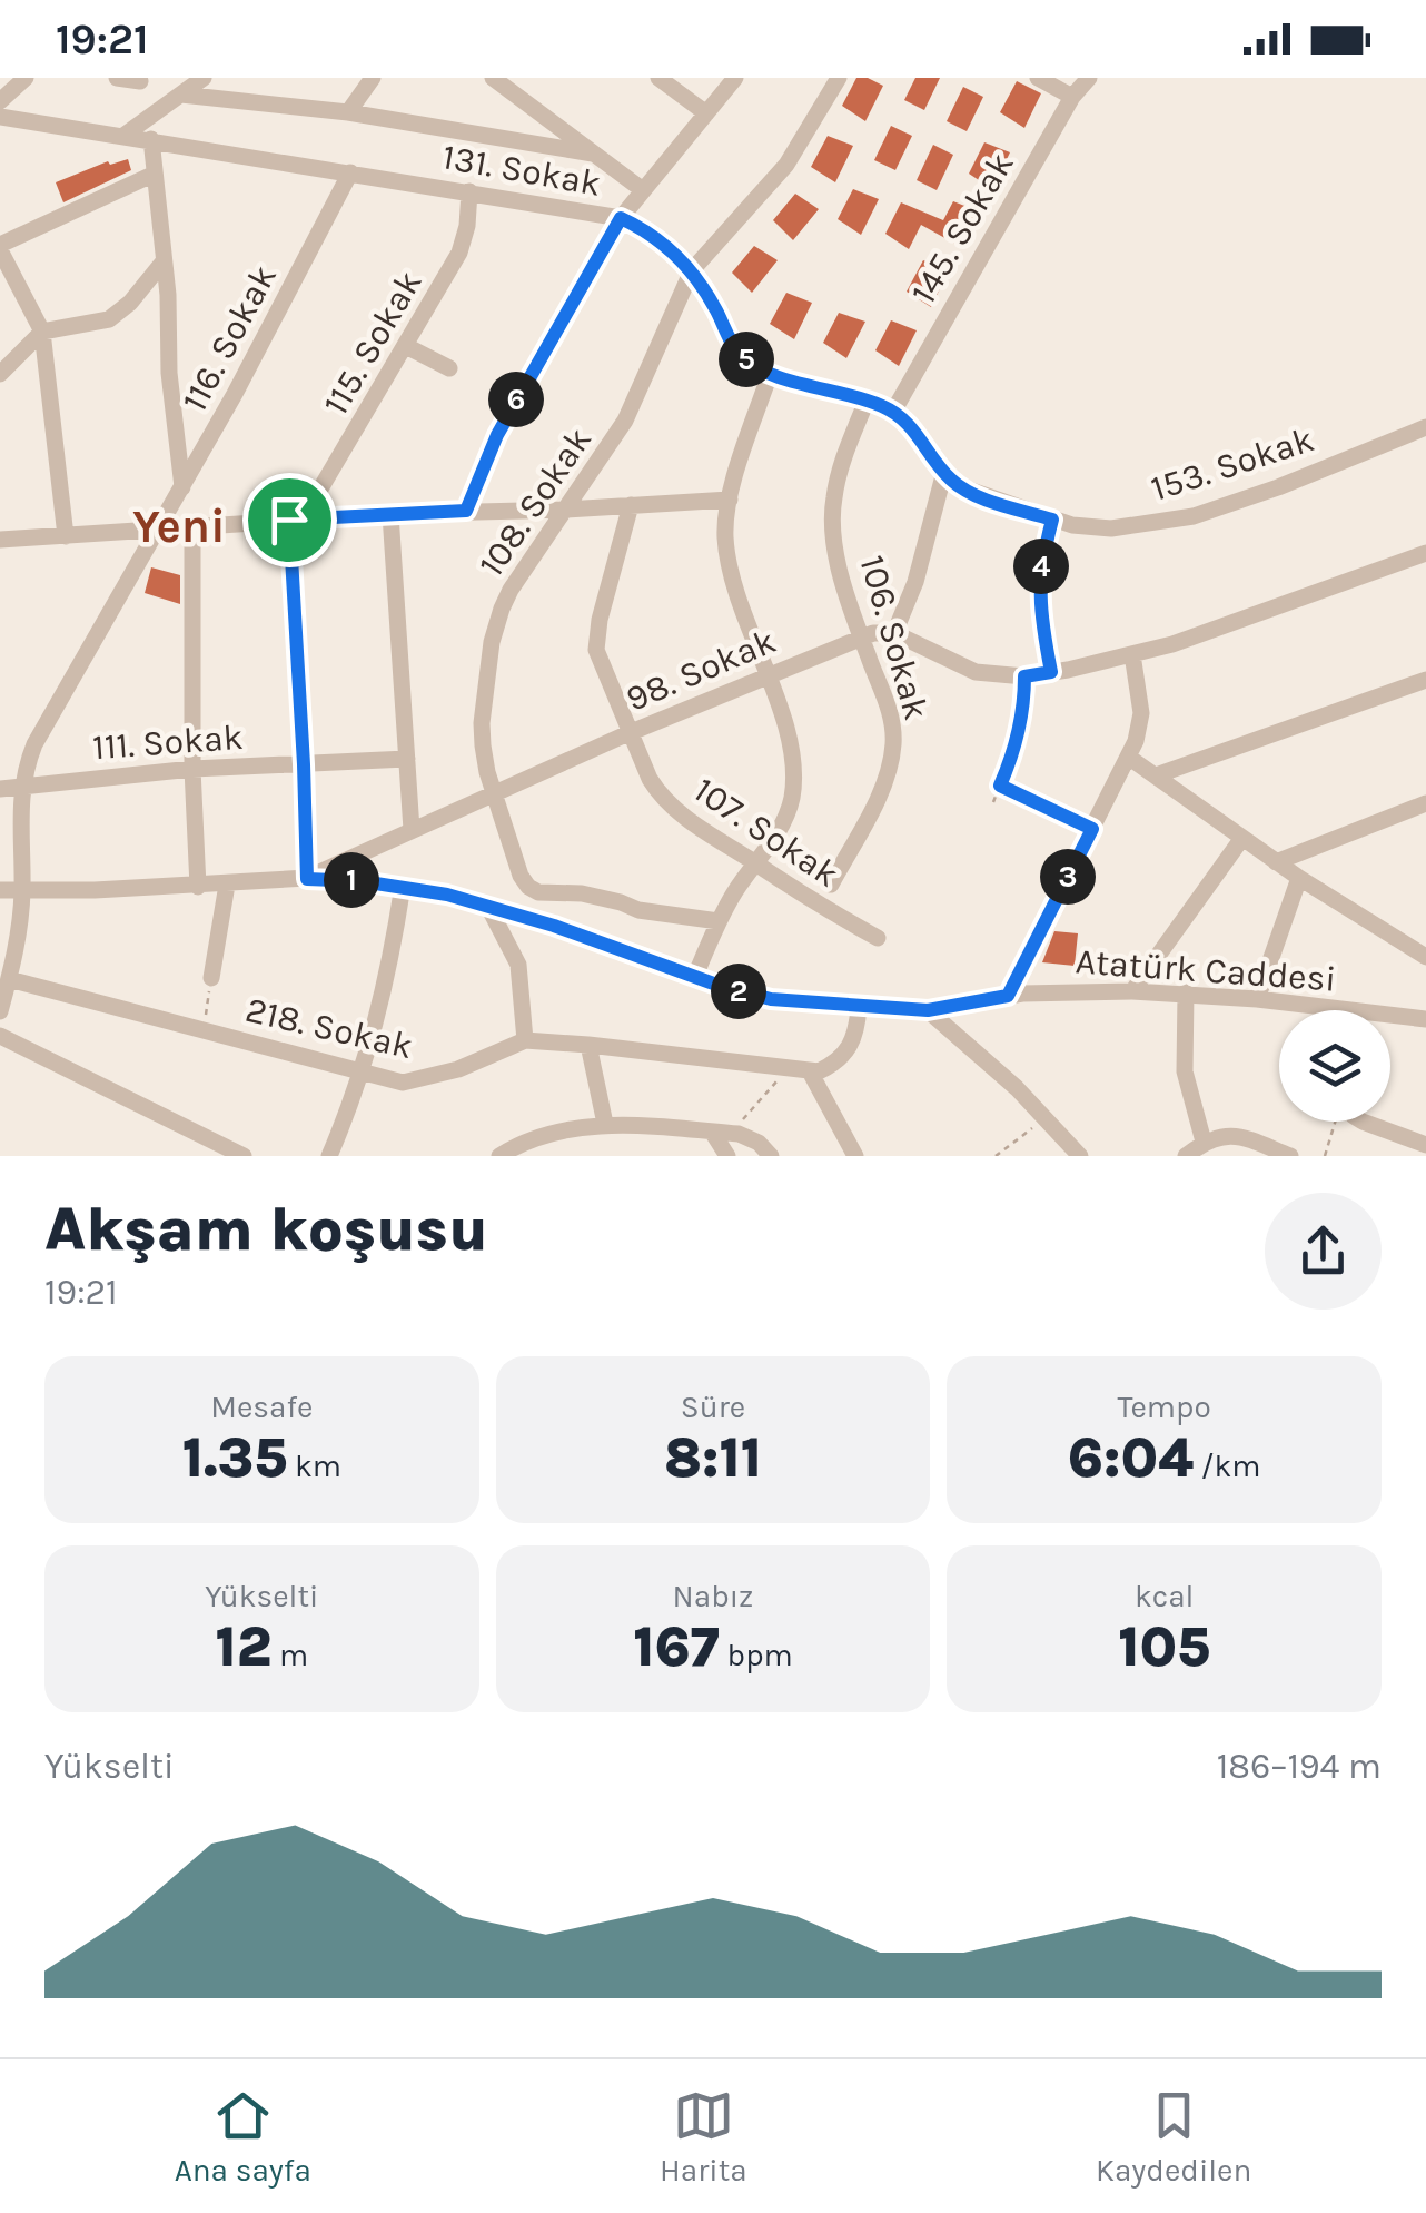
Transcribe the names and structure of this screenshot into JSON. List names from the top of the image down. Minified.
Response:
{"streets":{"street":["131. Sokak","145. Sokak","116. Sokak","115. Sokak","153. Sokak","108. Sokak","106. Sokak","98. Sokak","111. Sokak","107. Sokak","Atatürk Caddesi","218. Sokak"]},"crossings":[["131. Sokak","145. Sokak"],["131. Sokak","116. Sokak"],["131. Sokak","115. Sokak"],["131. Sokak","153. Sokak"],["131. Sokak","108. Sokak"],["131. Sokak","106. Sokak"],["116. Sokak","111. Sokak"],["108. Sokak","98. Sokak"],["106. Sokak","98. Sokak"],["98. Sokak","107. Sokak"],["98. Sokak","Atatürk Caddesi"]],"districts":["Yeni"],"page":{"status":"19:21","pins":["5","6","4","3","1","2"],"heading":["Akşam koşusu","19:21"],"stats":[["Mesafe","1.35 km"],["Süre","8:11"],["Tempo","6:04 /km"],["Yükselti","12 m"],["Nabız","167 bpm"],["kcal","105"]],"chart":["Yükselti","186–194 m"],"tabs":["Ana sayfa","Harita","Kaydedilen"]}}
